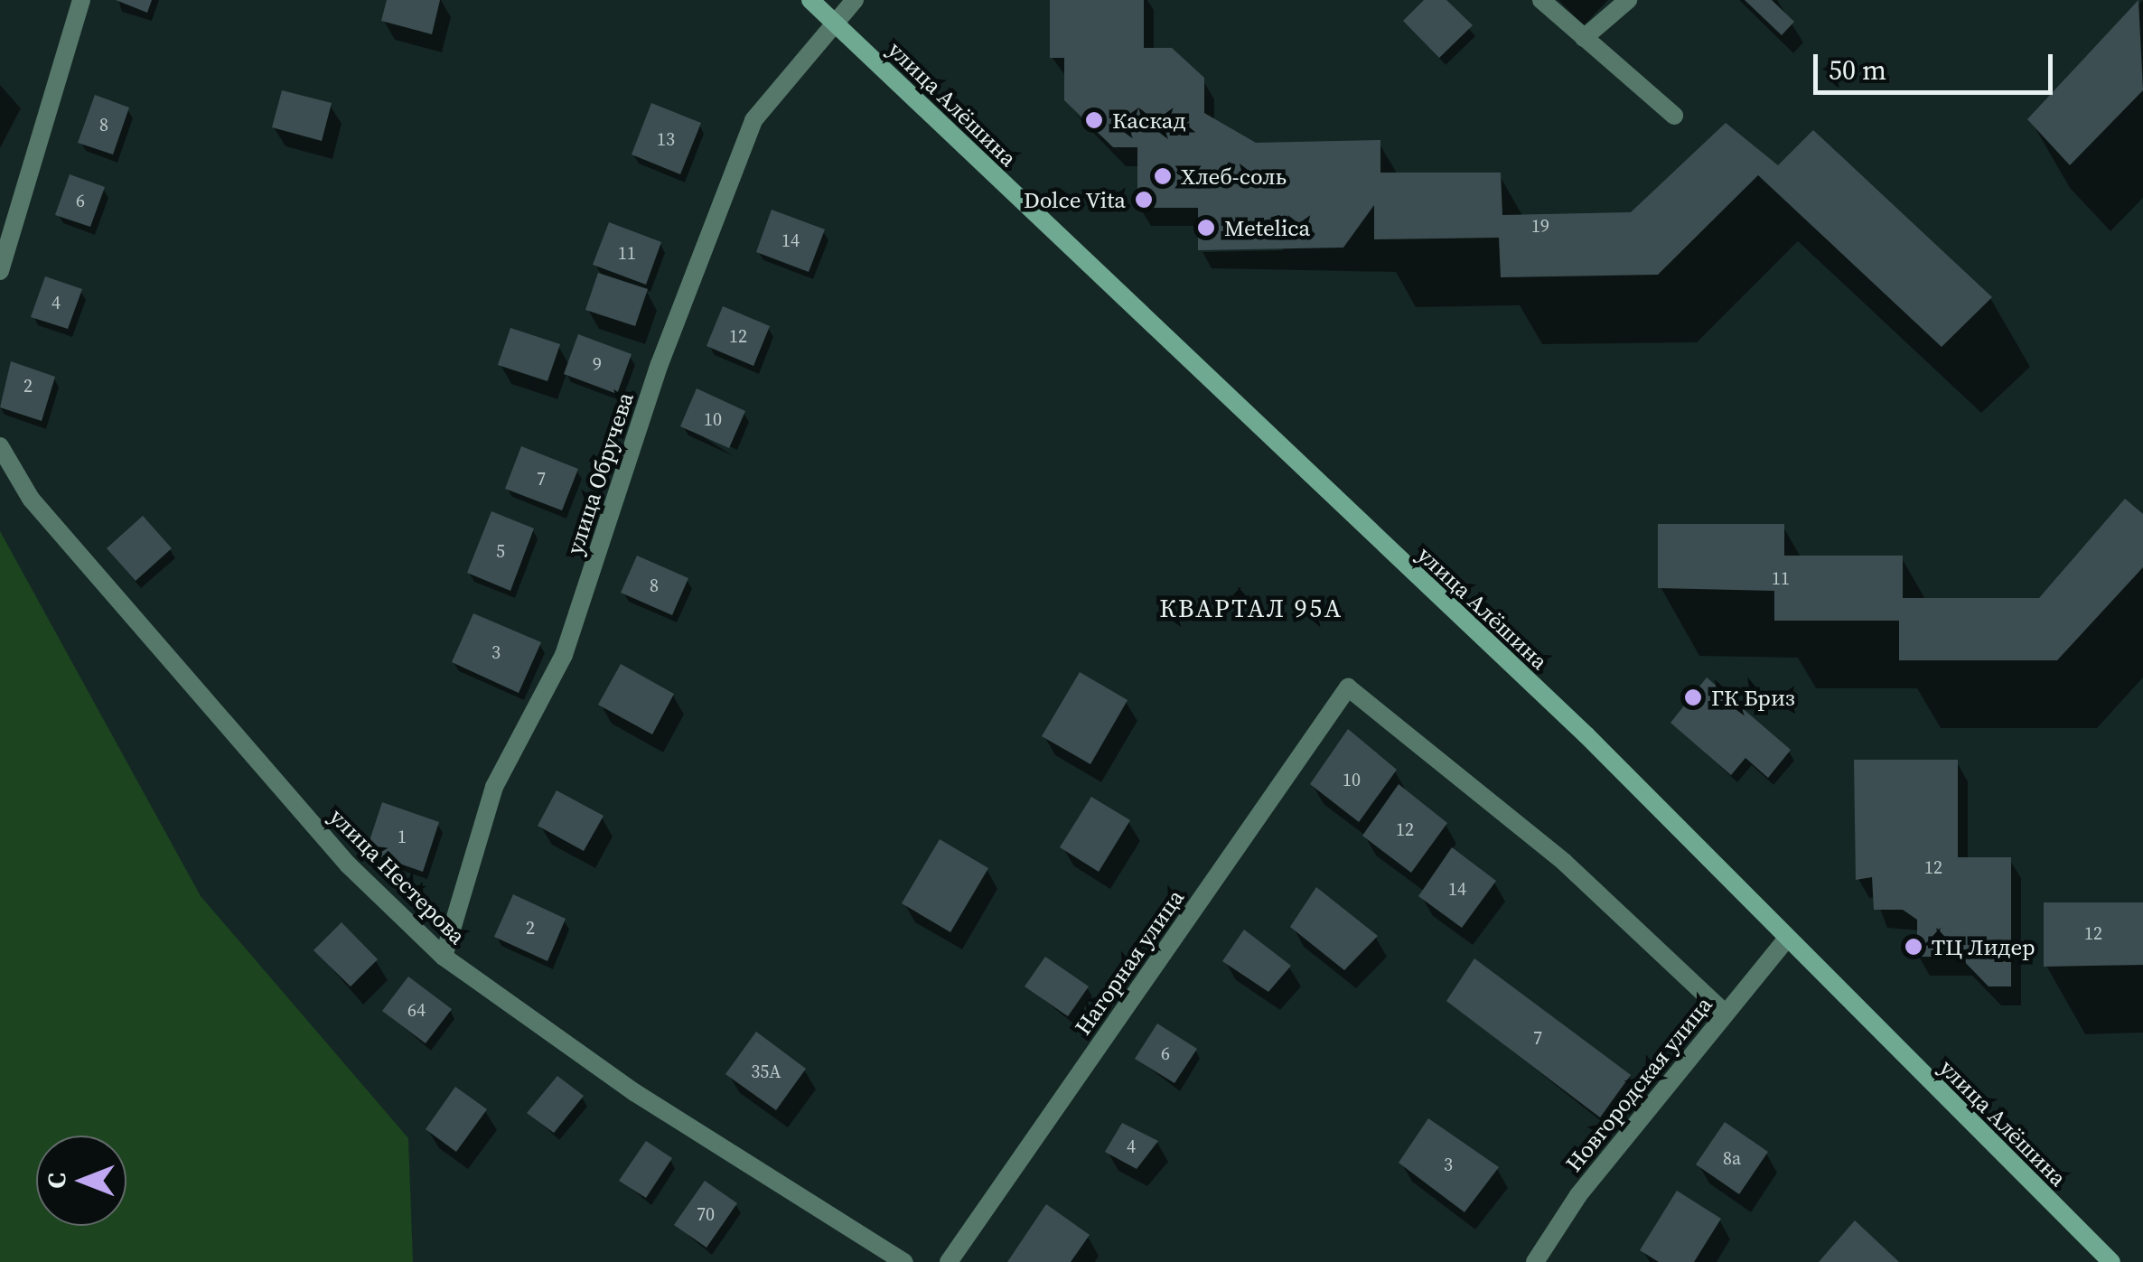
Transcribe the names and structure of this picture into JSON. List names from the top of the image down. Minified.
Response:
{"streets":{"street":["улица Алёшина","улица Обручева","улица Нестерова","Нагорная улица","Новгородская улица"]},"crossings":[["улица Алёшина","улица Обручева"],["улица Алёшина","Новгородская улица"],["улица Обручева","улица Нестерова"],["Нагорная улица","Новгородская улица"]],"districts":["КВАРТАЛ 95А"],"places":["Каскад","Хлеб-соль","Dolce Vita","Metelica","ГК Бриз","ТЦ Лидер"],"house_numbers":["8","13","6","19","14","11","4","12","9","2","10","7","5","11","8","3","10","12","1","12","14","2","12","64","7","6","35А","4","8а","3","70"],"scale_bar":"50 m","north":"left"}
